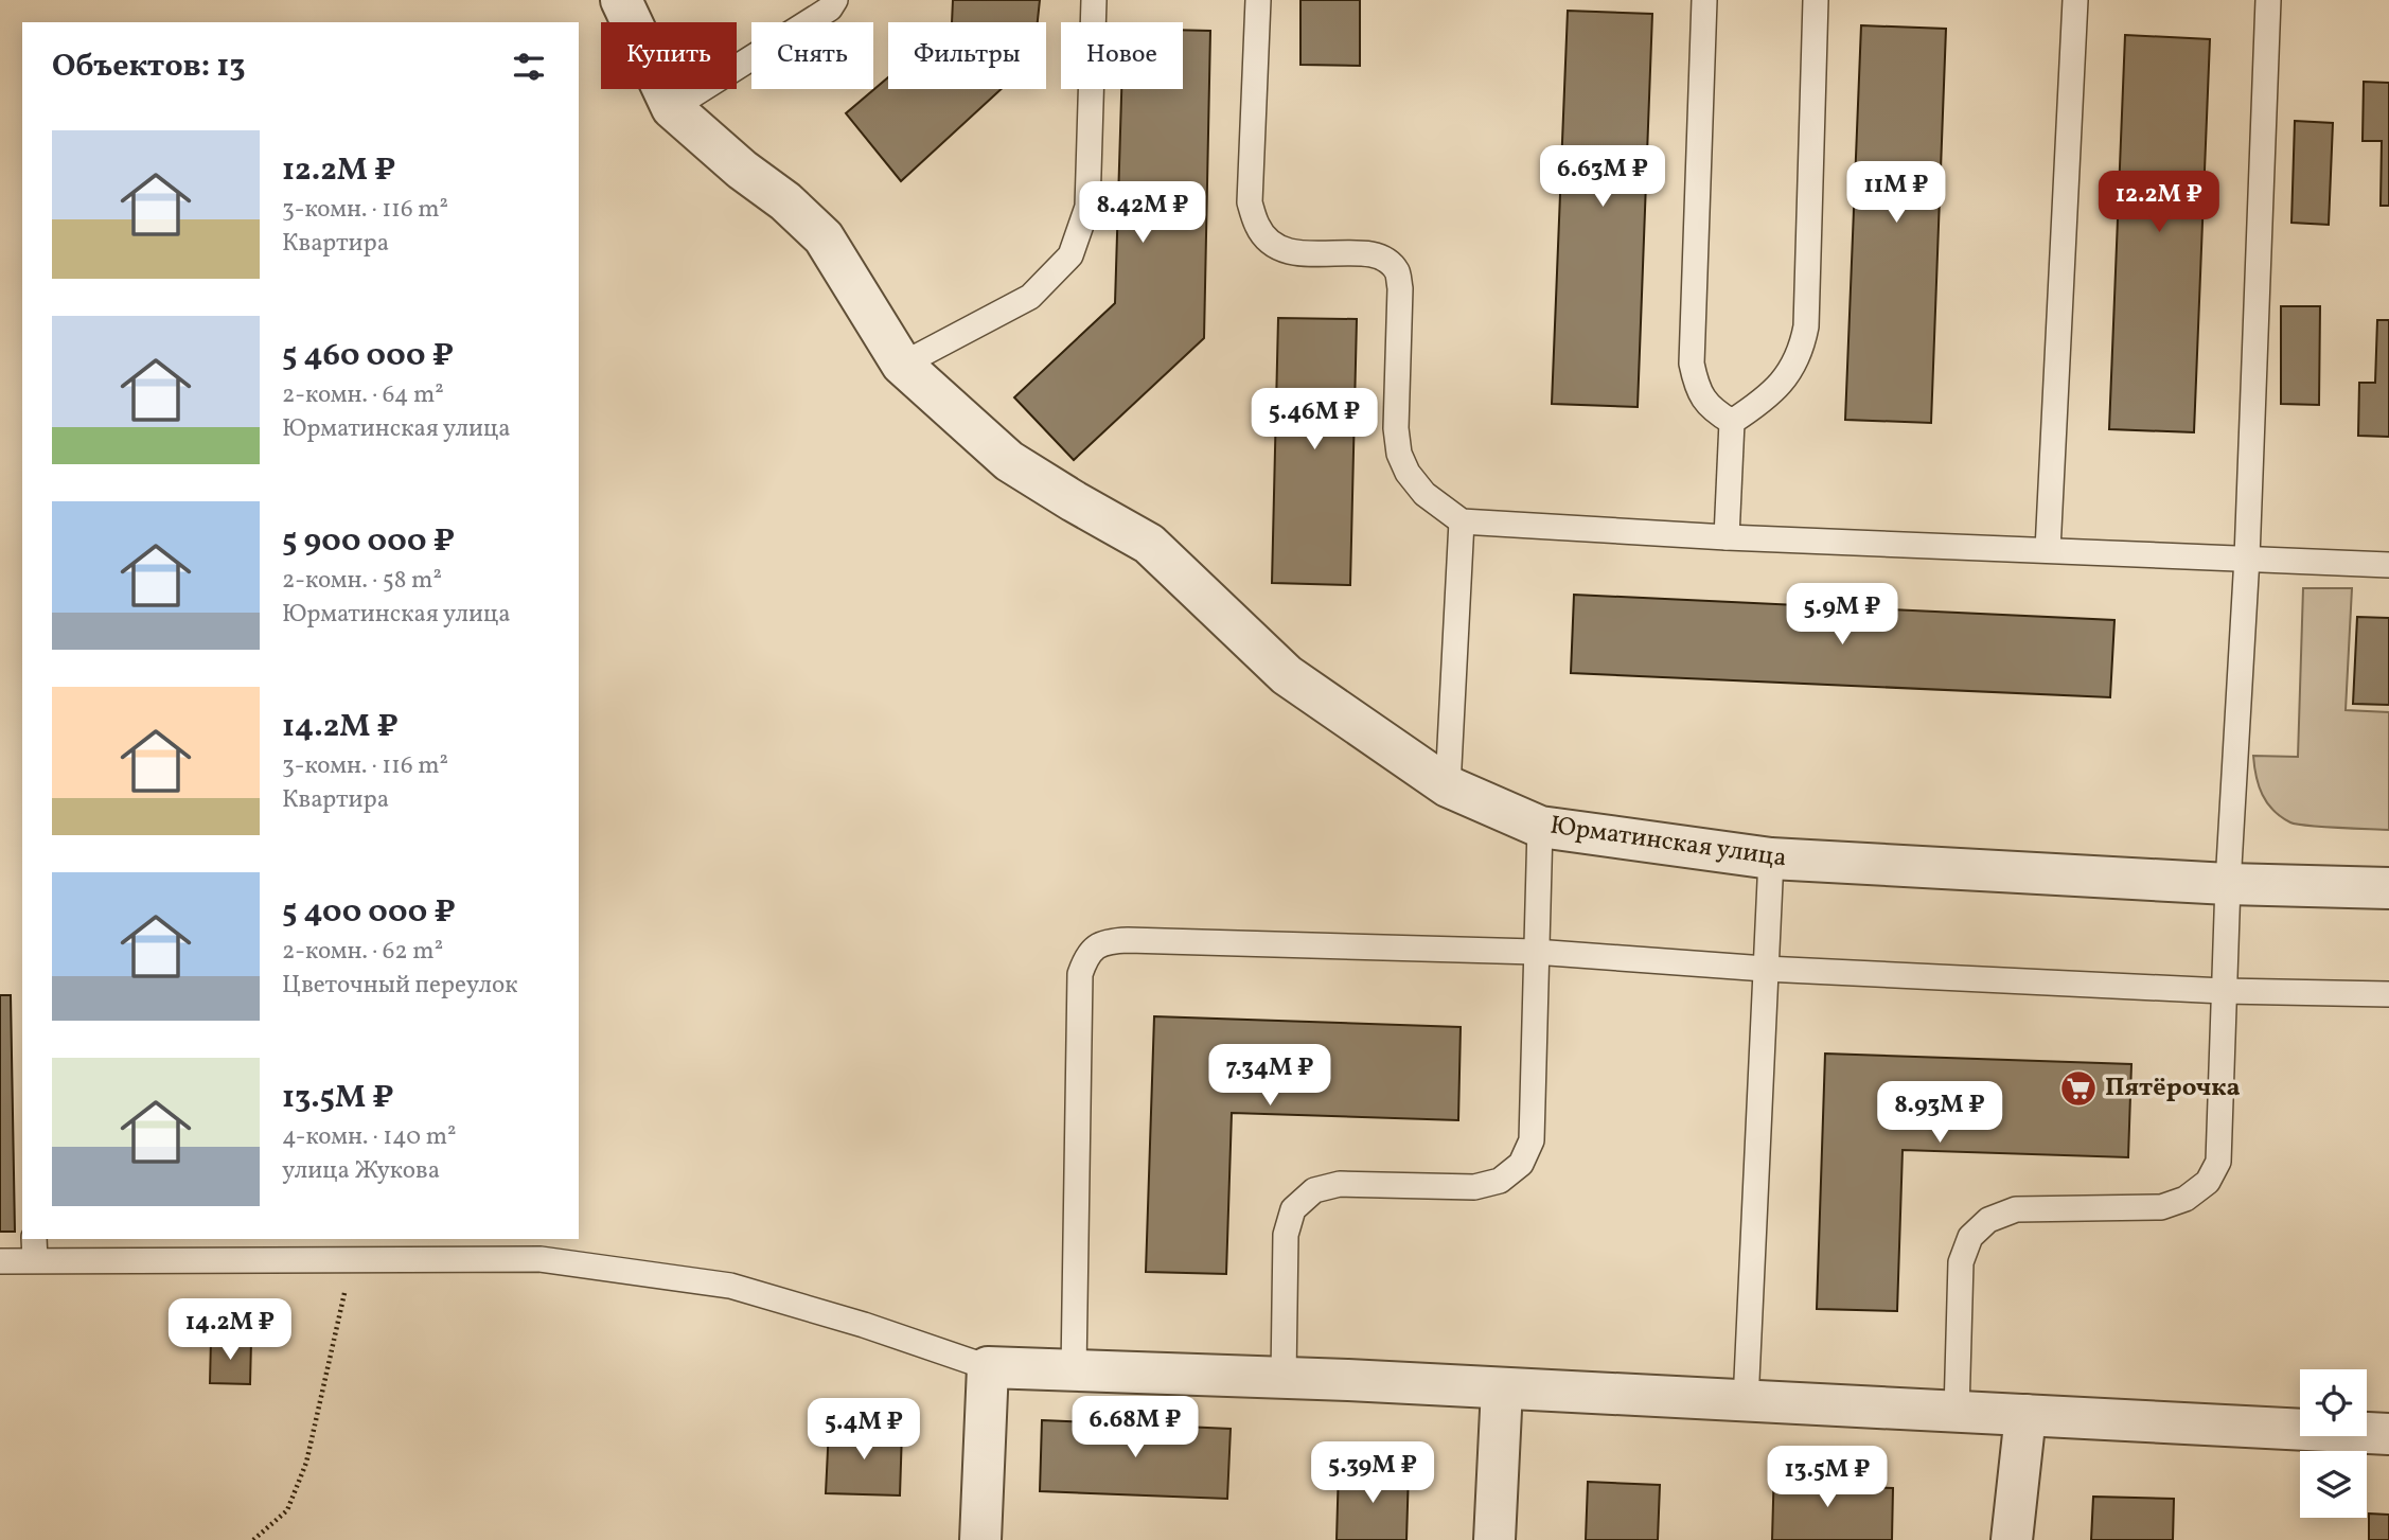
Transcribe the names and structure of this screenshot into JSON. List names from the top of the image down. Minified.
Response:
{"streets":{"street":["Юрматинская улица"]},"places":{"supermarket":["Пятёрочка"]},"page":{"chip":["Купить","Снять","Фильтры","Новое"],"heading":"Объектов: 13","list":[{"name":"12.2M ₽","note":"3-комн. · 116 m² · Квартира"},{"name":"5 460 000 ₽","note":"2-комн. · 64 m² · Юрматинская улица"},{"name":"5 900 000 ₽","note":"2-комн. · 58 m² · Юрматинская улица"},{"name":"14.2M ₽","note":"3-комн. · 116 m² · Квартира"},{"name":"5 400 000 ₽","note":"2-комн. · 62 m² · Цветочный переулок"},{"name":"13.5M ₽","note":"4-комн. · 140 m² · улица Жукова"}],"price":["6.63M ₽","11M ₽","12.2M ₽","8.42M ₽","5.46M ₽","5.9M ₽","7.34M ₽","8.93M ₽","14.2M ₽","6.68M ₽","5.4M ₽","5.39M ₽","13.5M ₽"]}}
